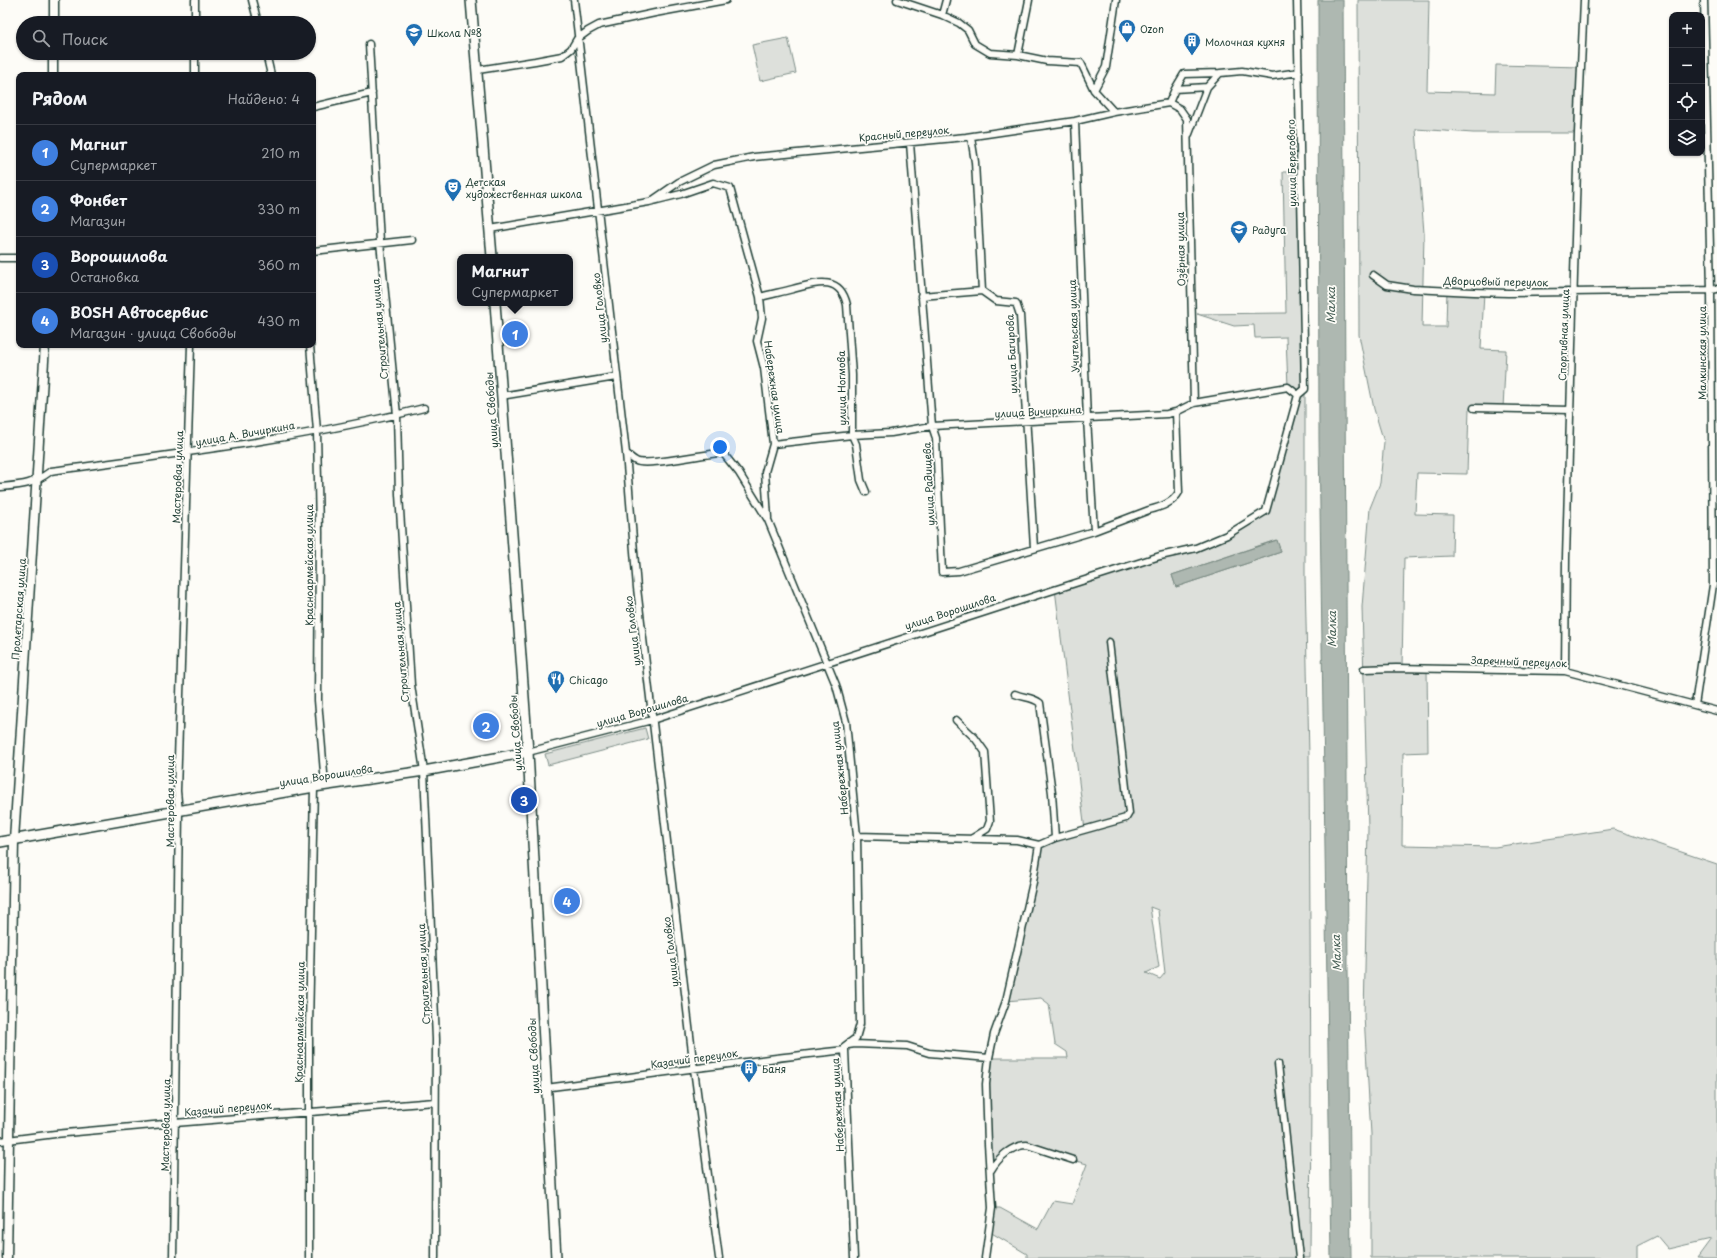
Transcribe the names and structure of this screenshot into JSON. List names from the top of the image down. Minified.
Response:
{"streets":{"main road":["улица Свободы","улица Ворошилова"],"street":["Красный переулок","улица Берегового","Озёрная улица","Дворцовый переулок","улица Головко","Учительская улица","Строительная улица","Спортивная улица","Малкинская улица","улица Багирова","Набережная улица","улица Ногмова","улица Вичиркина","улица А. Вичиркина","Мастеровая улица","улица Радищева","Красноармейская улица","Пролетарская улица","Заречный переулок","Казачий переулок"]},"crossings":[["Красный переулок","Озёрная улица"],["Красный переулок","улица Головко"],["Красный переулок","Учительская улица"],["Красный переулок","Набережная улица"],["Красный переулок","улица Радищева"],["улица Берегового","улица Вичиркина"],["улица Берегового","улица Ворошилова"],["Озёрная улица","улица Вичиркина"],["Дворцовый переулок","Спортивная улица"],["Дворцовый переулок","Малкинская улица"],["улица Головко","Набережная улица"],["улица Головко","улица Ворошилова"],["улица Головко","Казачий переулок"],["Учительская улица","улица Вичиркина"],["Учительская улица","улица Радищева"],["Строительная улица","улица А. Вичиркина"],["Строительная улица","улица Ворошилова"],["Строительная улица","Казачий переулок"],["Спортивная улица","Заречный переулок"],["Малкинская улица","Заречный переулок"],["улица Багирова","улица Вичиркина"],["улица Багирова","улица Радищева"],["Набережная улица","улица Ногмова"],["Набережная улица","улица Вичиркина"],["Набережная улица","улица Ворошилова"],["Набережная улица","Казачий переулок"],["улица Ногмова","улица Вичиркина"],["улица Свободы","улица Ворошилова"],["улица Свободы","Казачий переулок"],["улица Вичиркина","улица Радищева"],["улица Вичиркина","улица Ворошилова"],["улица А. Вичиркина","Мастеровая улица"],["улица А. Вичиркина","Красноармейская улица"],["улица А. Вичиркина","Пролетарская улица"],["Мастеровая улица","улица Ворошилова"],["Мастеровая улица","Казачий переулок"],["Красноармейская улица","улица Ворошилова"],["Красноармейская улица","Казачий переулок"],["Пролетарская улица","улица Ворошилова"],["Пролетарская улица","Казачий переулок"]],"water":["Малка"],"places":{"shop":["Ozon"],"school or university":["Школа №8","Радуга"],"building":["Молочная кухня","Баня"],"theatre":["Детская художественная школа"],"restaurant":["Chicago"]},"page":{"map_buttons":["+","−"],"search":"Поиск","heading":["Рядом","Найдено: 4"],"list":[{"mark":"1","name":"Магнит","note":"Супермаркет","value":"210 m"},{"mark":"2","name":"Фонбет","note":"Магазин","value":"330 m"},{"mark":"3","name":"Ворошилова","note":"Остановка","value":"360 m"},{"mark":"4","name":"BOSH Автосервис","note":"Магазин · улица Свободы","value":"430 m"}],"popup":["Магнит","Супермаркет"],"pins":["1","2","3","4"]}}
